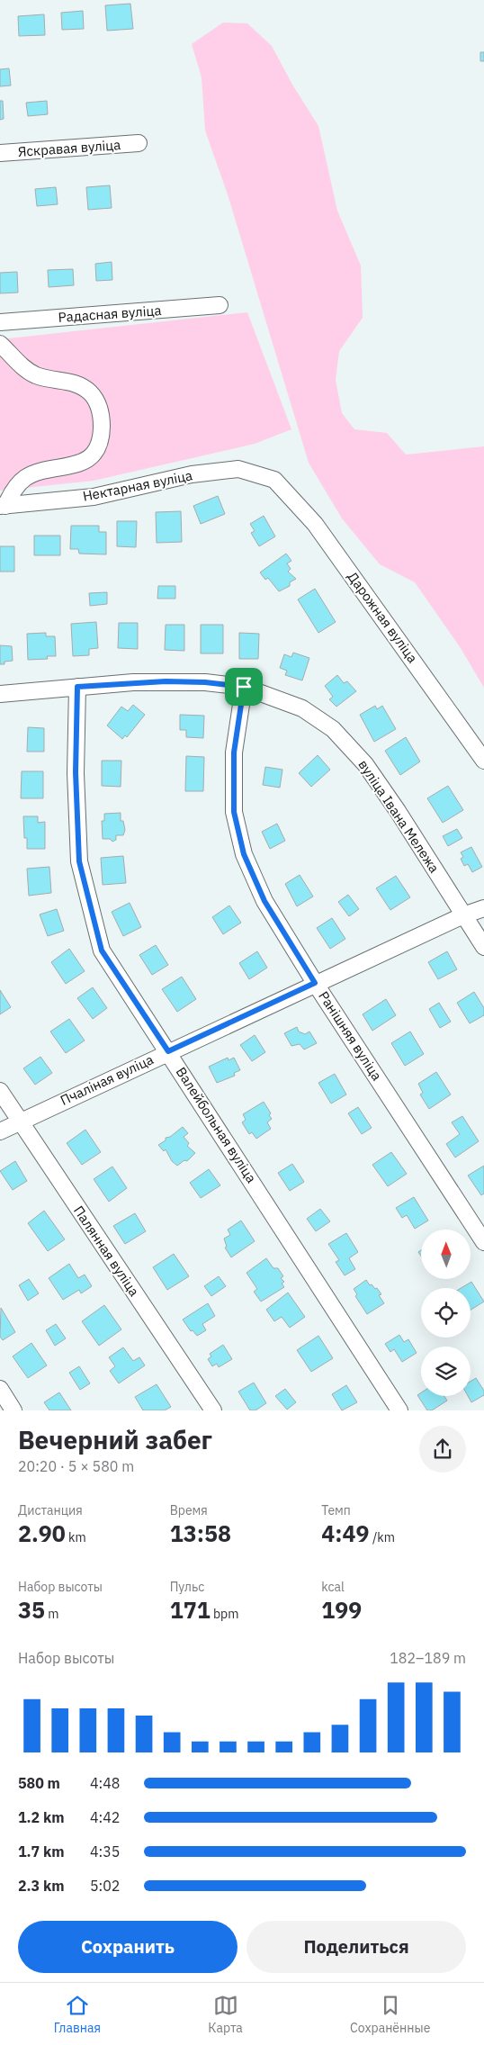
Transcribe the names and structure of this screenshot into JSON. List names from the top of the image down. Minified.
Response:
{"streets":{"street":["Яскравая вуліца","Радасная вуліца","Нектарная вуліца","Дарожная вуліца","вуліца Івана Мележа","Ранішняя вуліца","Пчаліная вуліца","Валейбольная вуліца","Палянная вуліца"]},"crossings":[["Нектарная вуліца","Дарожная вуліца"],["вуліца Івана Мележа","Ранішняя вуліца"],["вуліца Івана Мележа","Пчаліная вуліца"],["вуліца Івана Мележа","Валейбольная вуліца"],["Ранішняя вуліца","Пчаліная вуліца"],["Пчаліная вуліца","Валейбольная вуліца"],["Пчаліная вуліца","Палянная вуліца"]],"north":"top","page":{"heading":["Вечерний забег","20:20 · 5 × 580 m"],"stats":[["Дистанция","2.90 km"],["Время","13:58"],["Темп","4:49 /km"],["Набор высоты","35 m"],["Пульс","171 bpm"],["kcal","199"]],"chart":["Набор высоты","182–189 m"],"list":[{"name":"580 m","note":"4:48"},{"name":"1.2 km","note":"4:42"},{"name":"1.7 km","note":"4:35"},{"name":"2.3 km","note":"5:02"}],"buttons":["Сохранить","Поделиться"],"tabs":["Главная","Карта","Сохранённые"]}}
